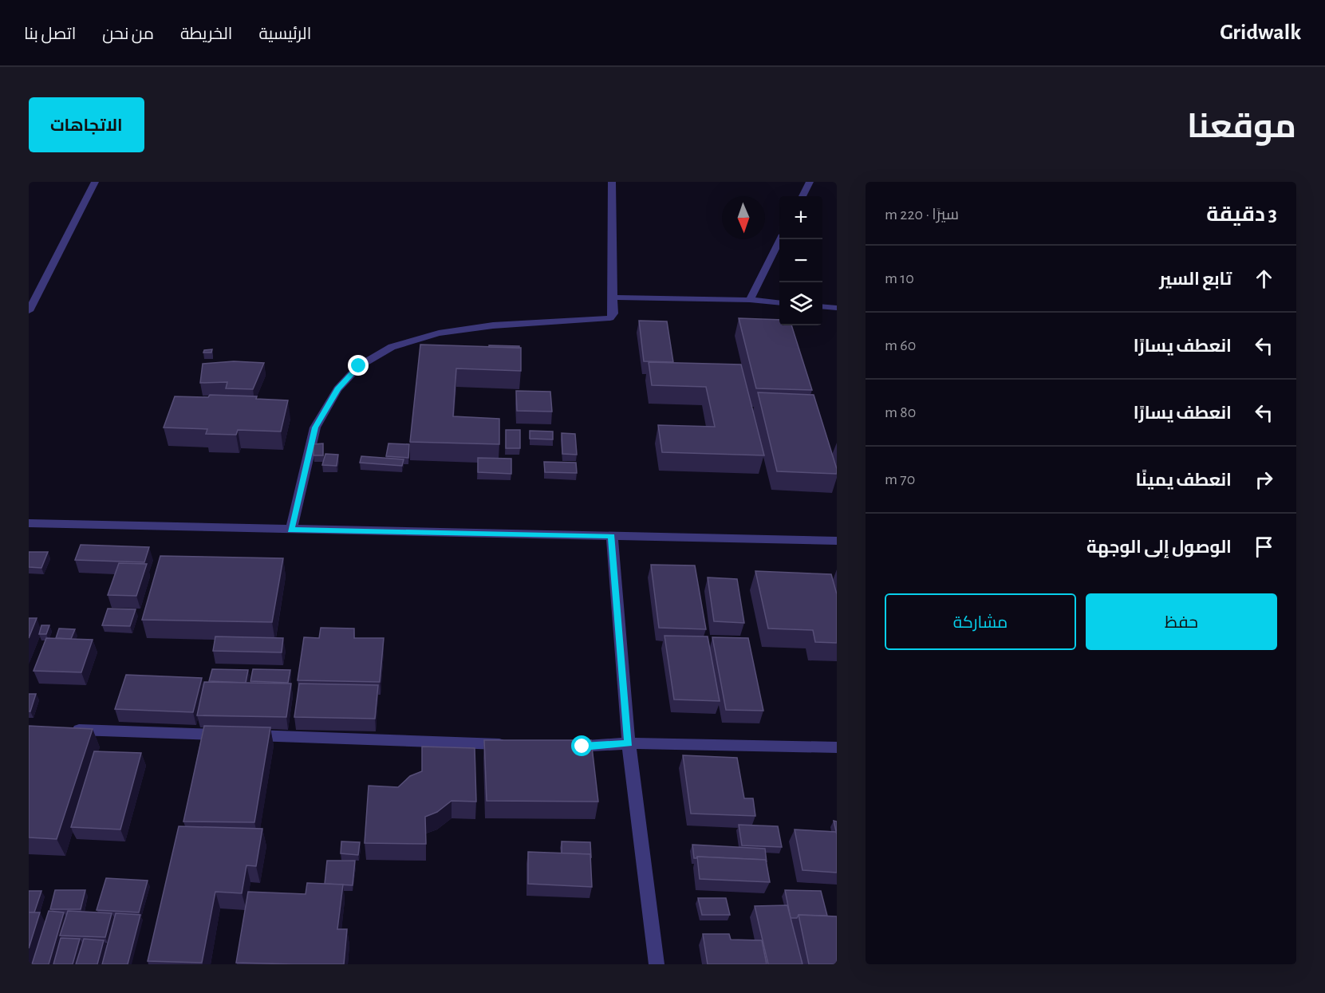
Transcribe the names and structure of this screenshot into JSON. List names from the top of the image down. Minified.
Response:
{"north":"bottom","page":{"header":"Gridwalk","nav":["الرئيسية","الخريطة","من نحن","اتصل بنا"],"title":"موقعنا","buttons":["الاتجاهات",["حفظ","مشاركة"]],"heading":["3 دقيقة","سيرًا · 220 m"],"map_buttons":["+","−"],"list":[["تابع السير","10 m"],["انعطف يسارًا","60 m"],["انعطف يسارًا","80 m"],["انعطف يمينًا","70 m"],"الوصول إلى الوجهة"]}}
